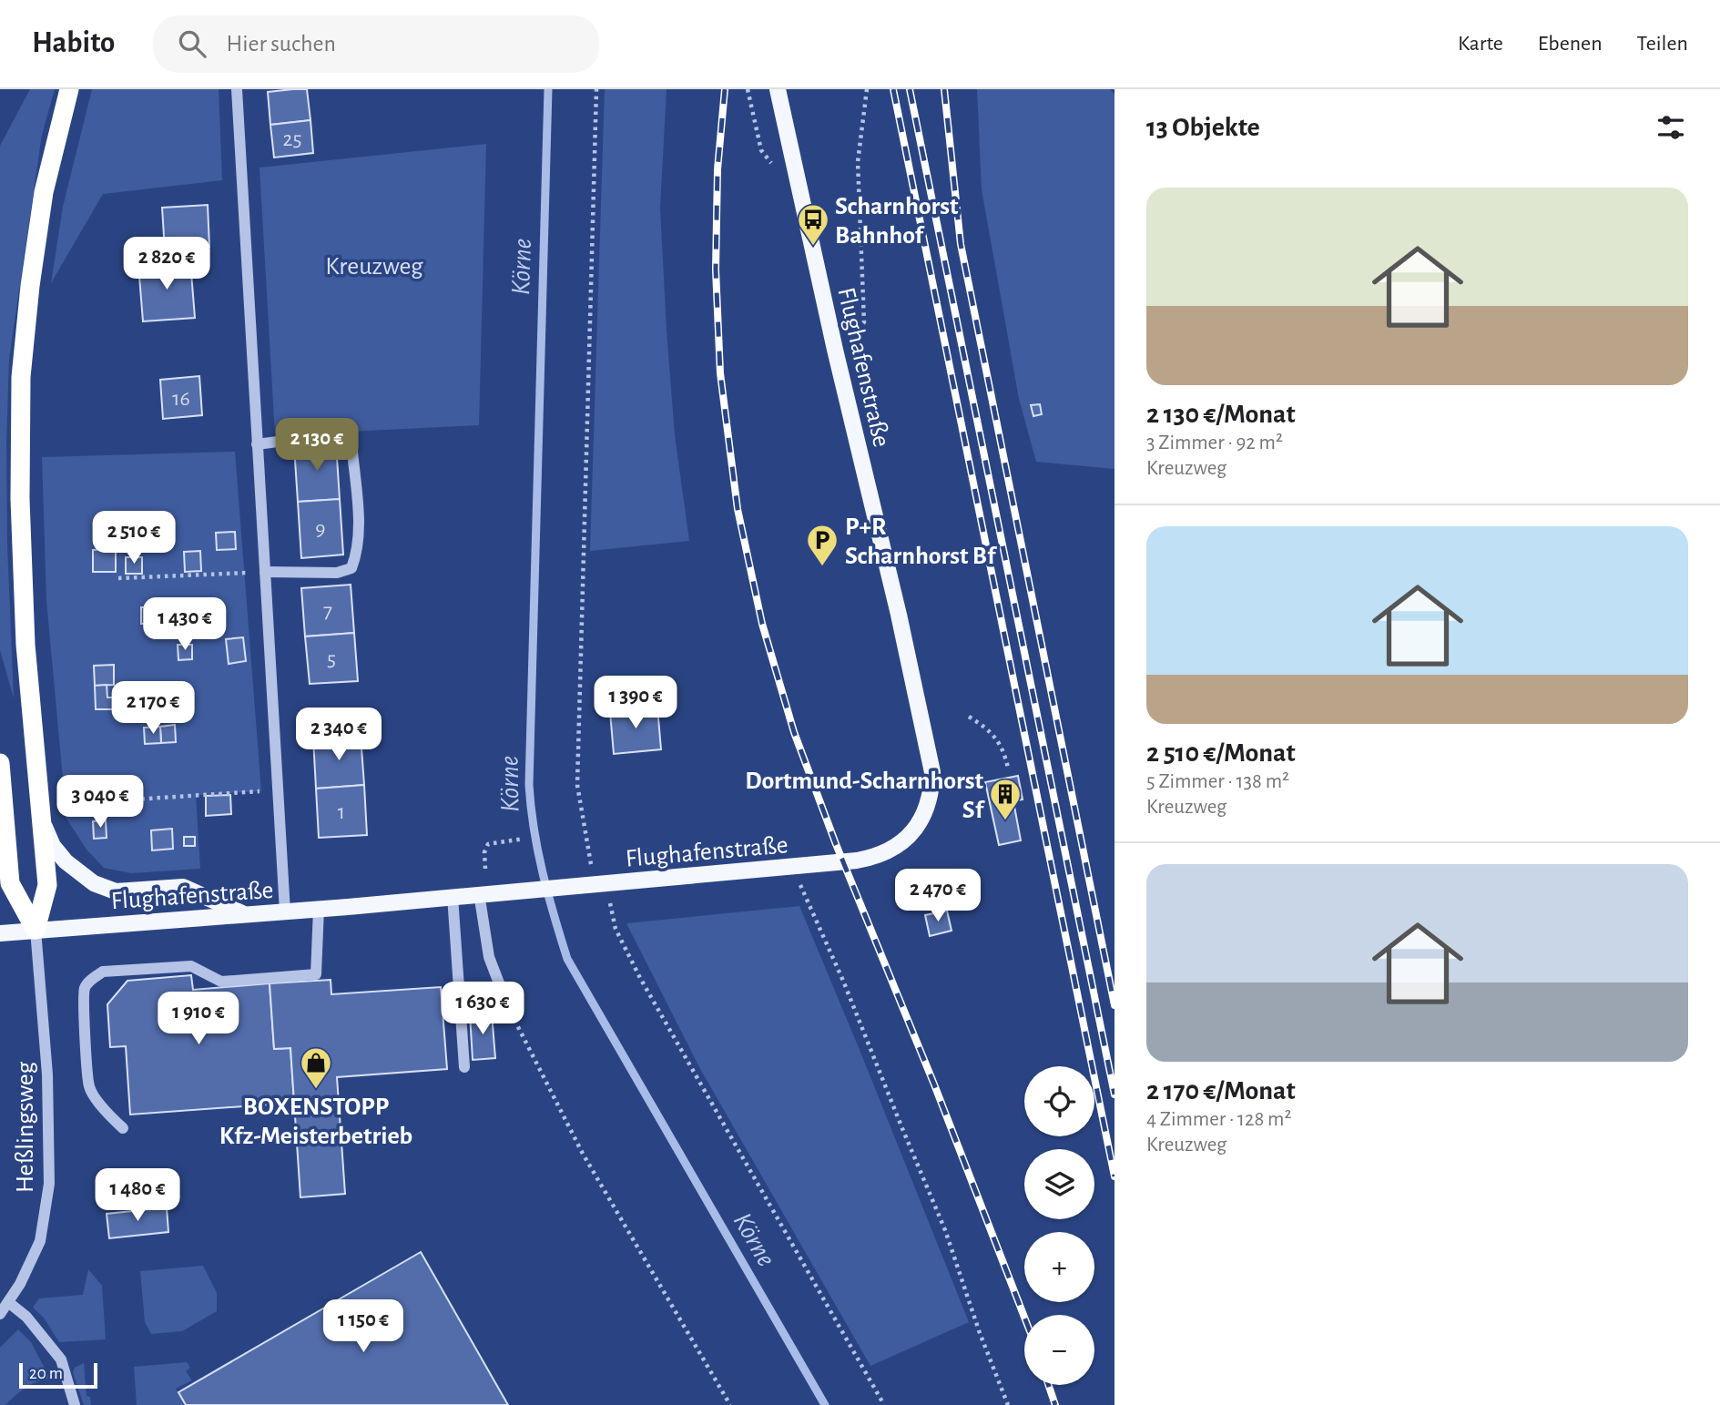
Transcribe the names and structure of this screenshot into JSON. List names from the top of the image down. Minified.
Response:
{"streets":{"main road":["Flughafenstraße"],"street":["Heßlingsweg"]},"crossings":[["Flughafenstraße","Heßlingsweg"]],"water":["Körne"],"parks":["Kreuzweg"],"places":{"bus stop":["Scharnhorst Bahnhof"],"parking":["P+R Scharnhorst Bf"],"building":["Dortmund-Scharnhorst Sf"],"shop":["BOXENSTOPP Kfz-Meisterbetrieb"]},"house_numbers":["25","16","9","7","5","1"],"scale_bar":"20 m","page":{"header":"Habito","search":"Hier suchen","nav":["Karte","Ebenen","Teilen"],"heading":"13 Objekte","list":[{"name":"2 130 €/Monat","note":"3 Zimmer · 92 m² · Kreuzweg"},{"name":"2 510 €/Monat","note":"5 Zimmer · 138 m² · Kreuzweg"},{"name":"2 170 €/Monat","note":"4 Zimmer · 128 m² · Kreuzweg"}],"price":["2 820 €","2 130 €","2 510 €","1 430 €","1 390 €","2 170 €","2 340 €","3 040 €","2 470 €","1 630 €","1 910 €","1 480 €","1 150 €"],"map_buttons":["+","−"],"scale":"20 m"}}
